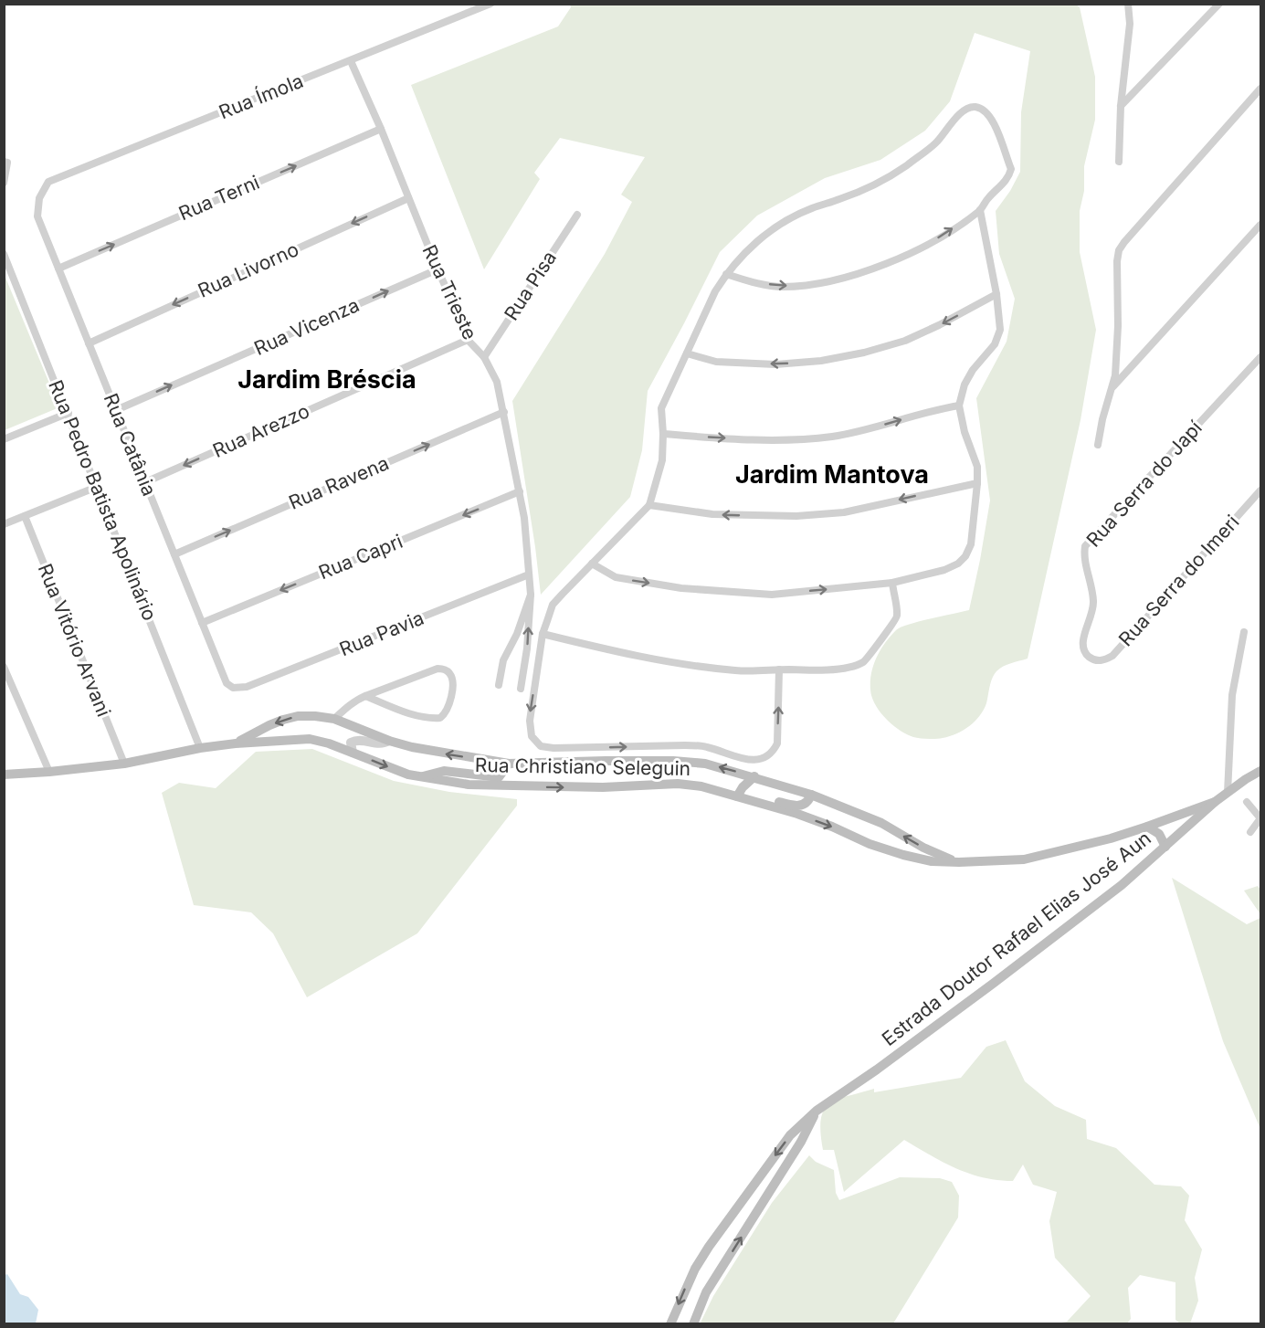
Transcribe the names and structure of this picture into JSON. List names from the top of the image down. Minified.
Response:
{"streets":{"main road":["Rua Christiano Seleguin","Estrada Doutor Rafael Elias José Aun"],"street":["Rua Ímola","Rua Terni","Rua Livorno","Rua Pisa","Rua Trieste","Rua Vicenza","Rua Arezzo","Rua Catânia","Rua Ravena","Rua Serra do Japí","Rua Pedro Batista Apolinário","Rua Capri","Rua Serra do Imeri","Rua Pavia","Rua Vitório Arvani"]},"crossings":[["Rua Ímola","Rua Trieste"],["Rua Ímola","Rua Catânia"],["Rua Terni","Rua Trieste"],["Rua Terni","Rua Catânia"],["Rua Livorno","Rua Trieste"],["Rua Livorno","Rua Catânia"],["Rua Pisa","Rua Trieste"],["Rua Trieste","Rua Vicenza"],["Rua Trieste","Rua Arezzo"],["Rua Trieste","Rua Ravena"],["Rua Trieste","Rua Capri"],["Rua Trieste","Rua Pavia"],["Rua Vicenza","Rua Catânia"],["Rua Arezzo","Rua Catânia"],["Rua Catânia","Rua Ravena"],["Rua Catânia","Rua Capri"],["Rua Catânia","Rua Pavia"],["Rua Serra do Japí","Rua Serra do Imeri"],["Rua Pedro Batista Apolinário","Rua Christiano Seleguin"],["Rua Vitório Arvani","Rua Christiano Seleguin"],["Rua Christiano Seleguin","Estrada Doutor Rafael Elias José Aun"]],"one_way":["Rua Terni","Rua Livorno","Rua Vicenza","Rua Arezzo","Rua Ravena","Rua Capri"],"districts":["Jardim Bréscia","Jardim Mantova"]}
